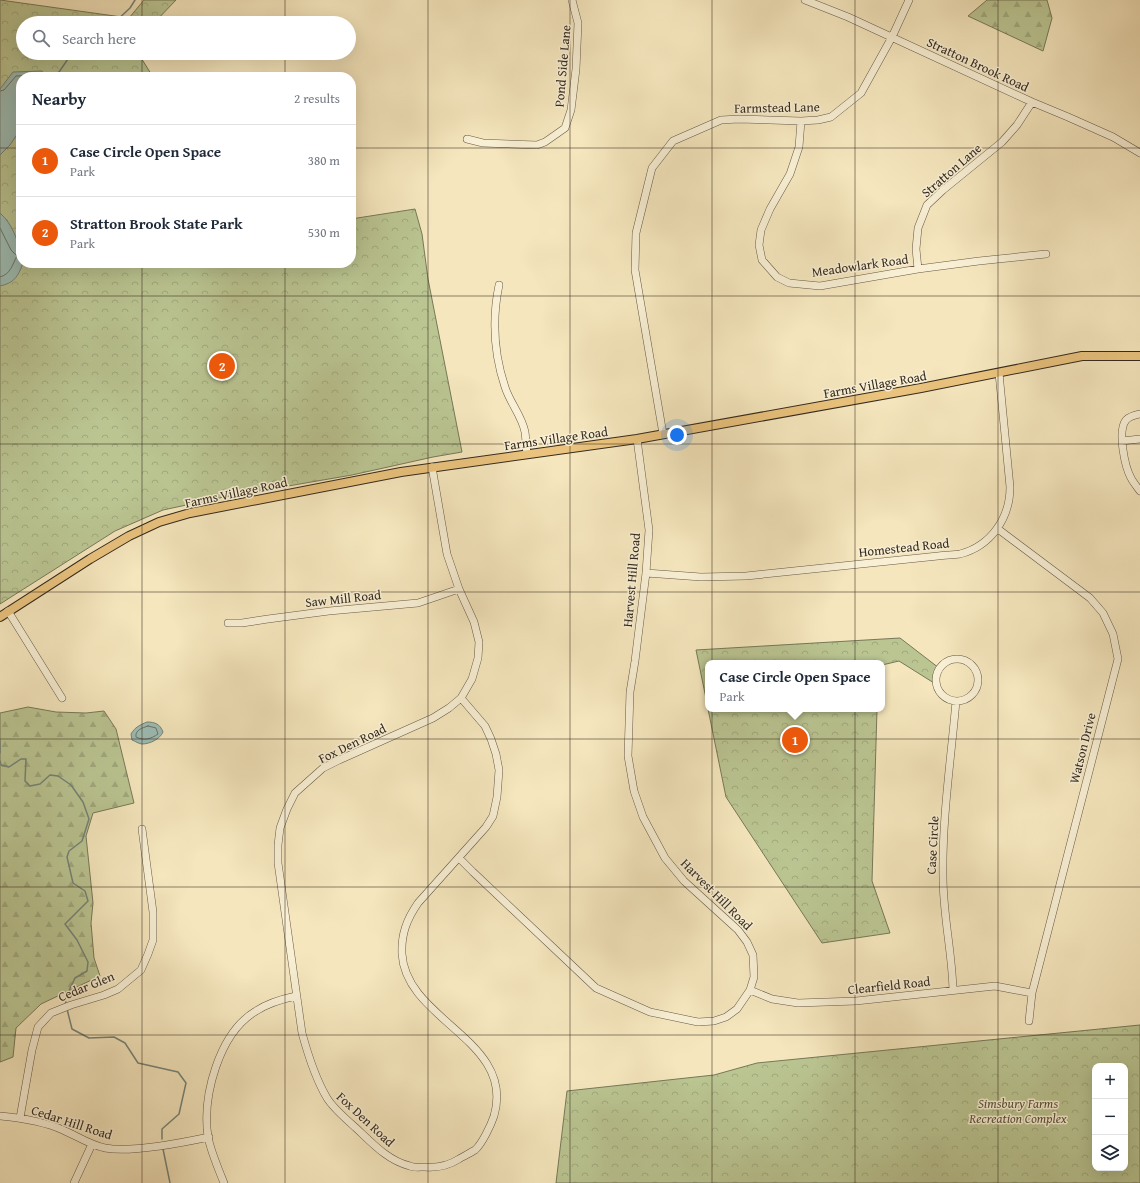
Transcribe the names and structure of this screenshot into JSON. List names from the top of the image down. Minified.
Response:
{"streets":{"main road":["Farms Village Road"],"street":["Stratton Brook Road","Pond Side Lane","Farmstead Lane","Stratton Lane","Meadowlark Road","Homestead Road","Harvest Hill Road","Saw Mill Road","Fox Den Road","Watson Drive","Case Circle","Clearfield Road","Cedar Glen","Cedar Hill Road"]},"crossings":[["Stratton Brook Road","Farmstead Lane"],["Stratton Brook Road","Stratton Lane"],["Farmstead Lane","Meadowlark Road"],["Farmstead Lane","Farms Village Road"],["Stratton Lane","Meadowlark Road"],["Farms Village Road","Homestead Road"],["Farms Village Road","Harvest Hill Road"],["Farms Village Road","Fox Den Road"],["Homestead Road","Harvest Hill Road"],["Homestead Road","Watson Drive"],["Harvest Hill Road","Fox Den Road"],["Harvest Hill Road","Clearfield Road"],["Saw Mill Road","Fox Den Road"],["Watson Drive","Clearfield Road"],["Case Circle","Clearfield Road"],["Cedar Glen","Cedar Hill Road"]],"parks":["Simsbury Farms Recreation Complex"],"page":{"search":"Search here","heading":["Nearby","2 results"],"list":[{"mark":"1","name":"Case Circle Open Space","note":"Park","value":"380 m"},{"mark":"2","name":"Stratton Brook State Park","note":"Park","value":"530 m"}],"pins":["2","1"],"popup":["Case Circle Open Space","Park"],"map_buttons":["+","−"]}}
